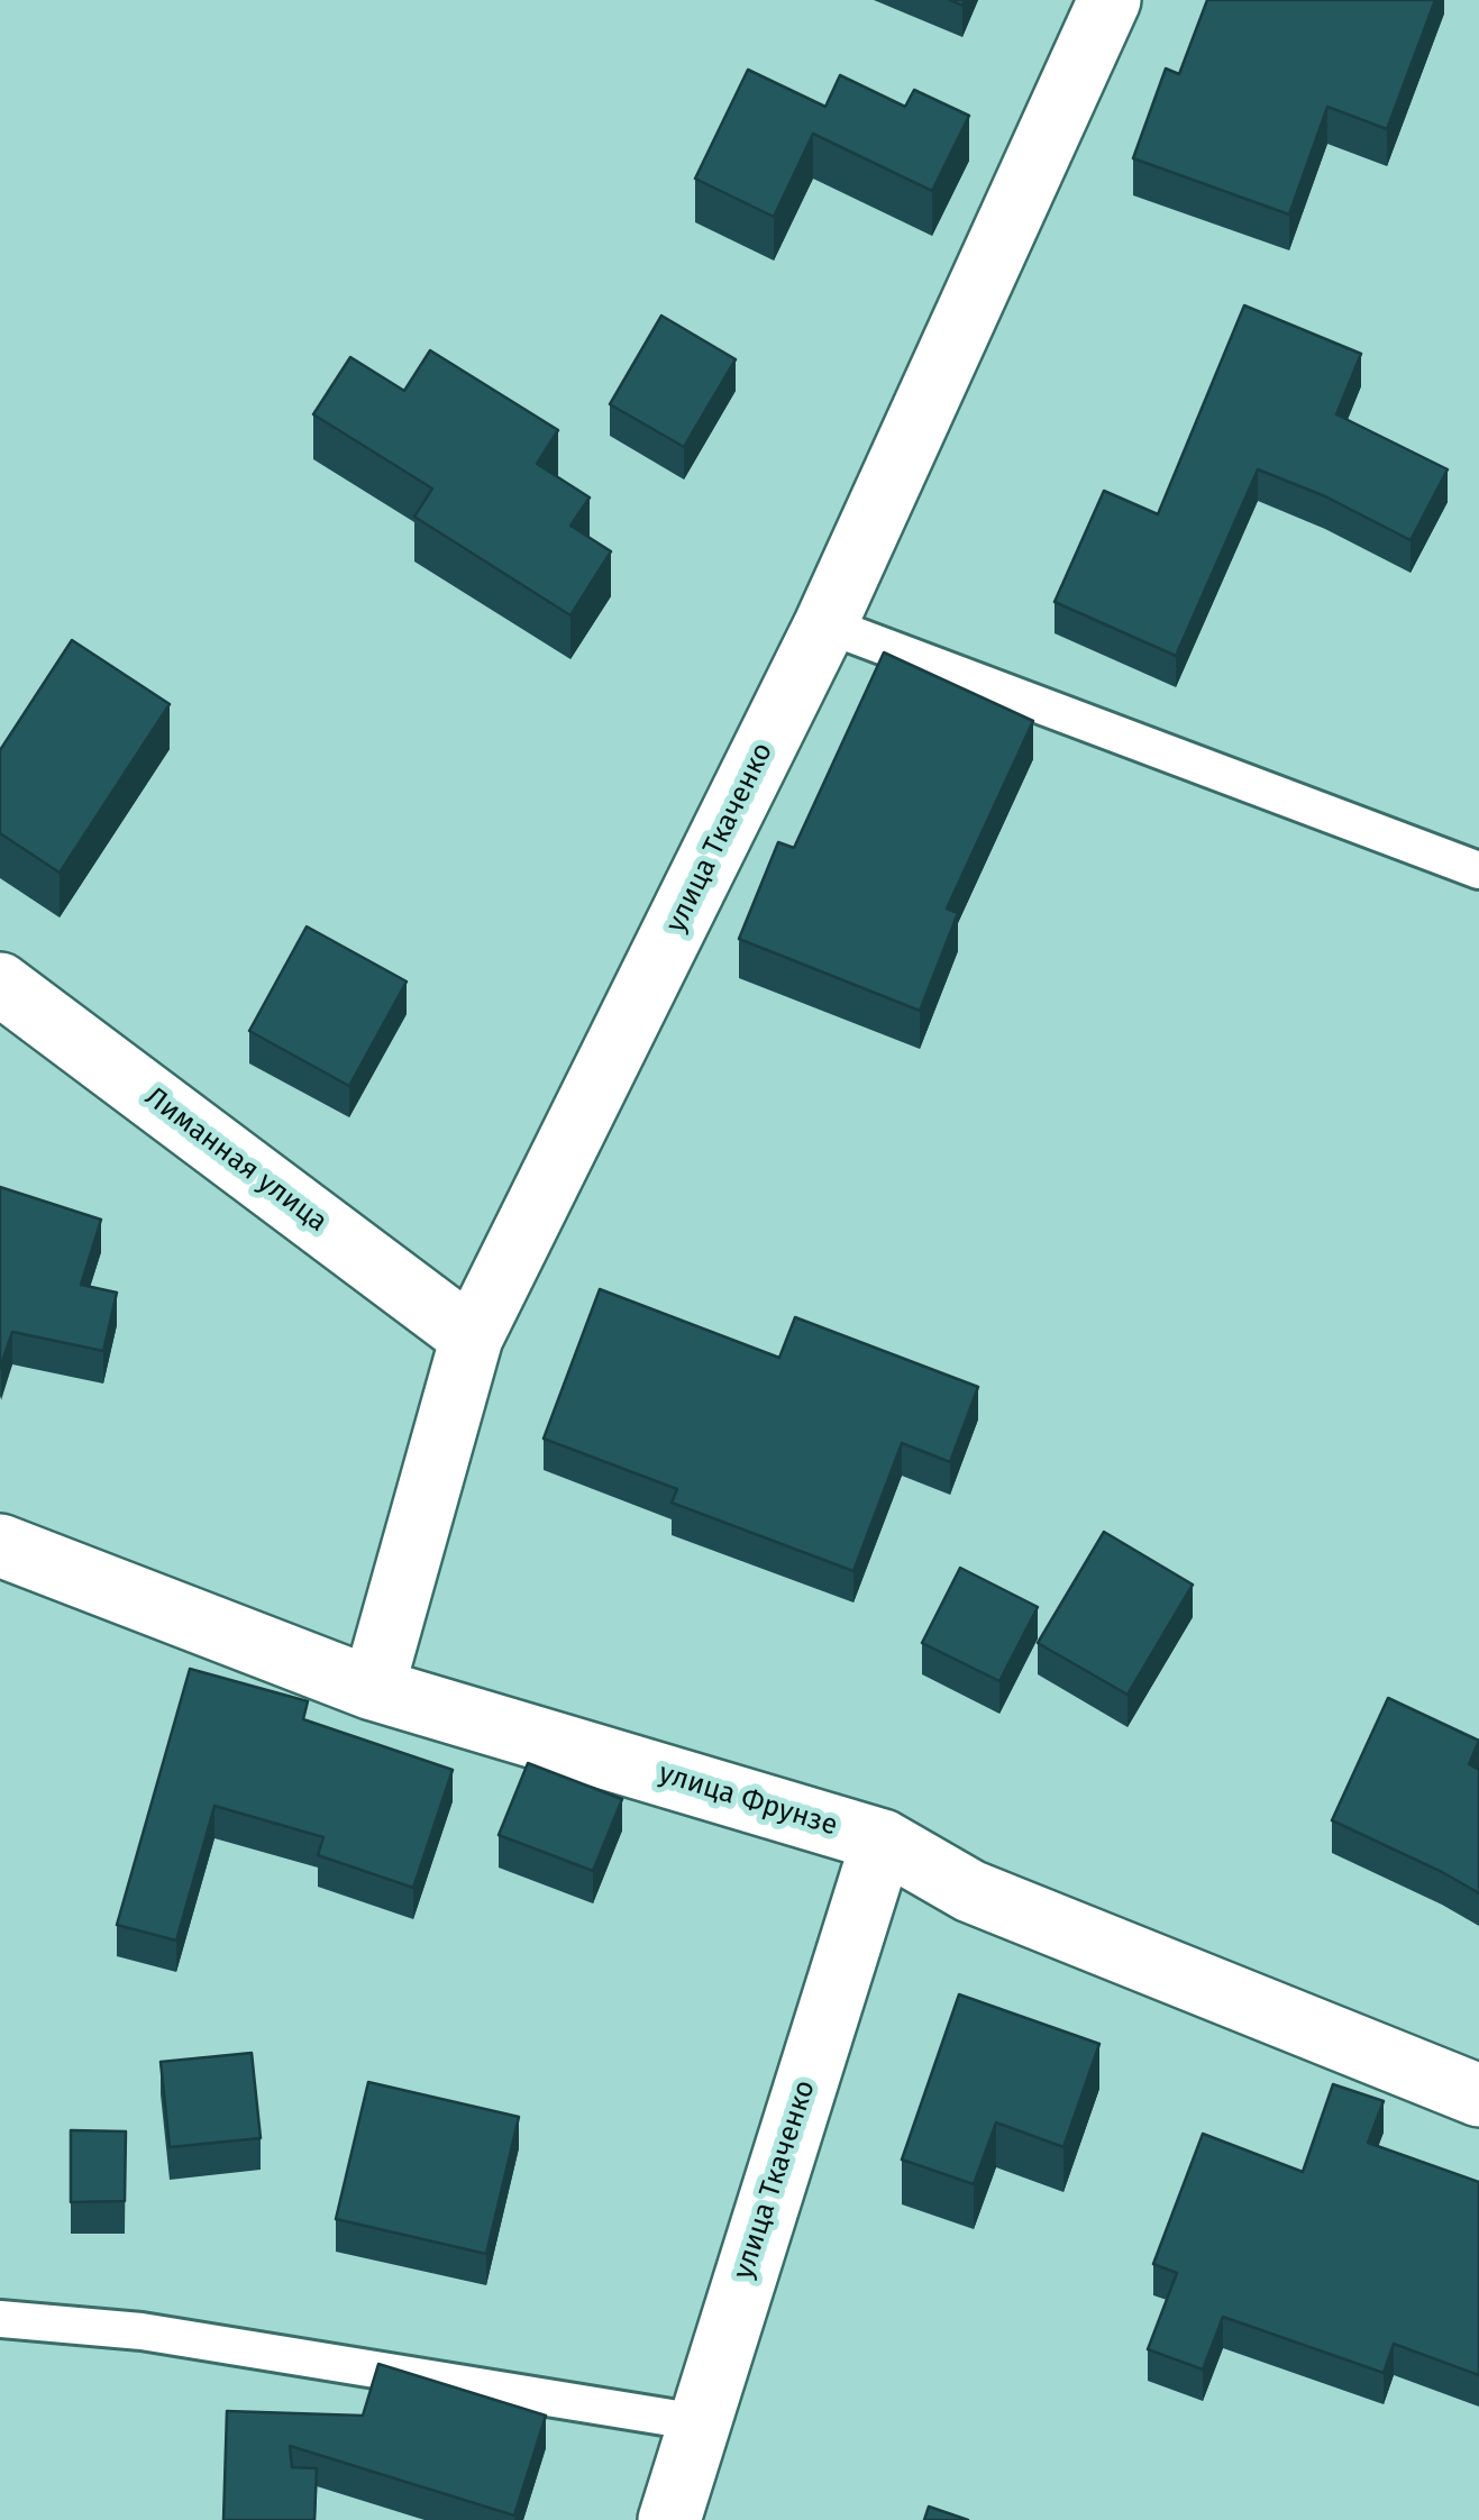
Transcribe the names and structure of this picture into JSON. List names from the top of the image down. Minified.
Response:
{"streets":{"street":["улица Ткаченко","Лиманная улица","улица Фрунзе"]},"crossings":[["улица Ткаченко","Лиманная улица"],["улица Ткаченко","улица Фрунзе"]]}
